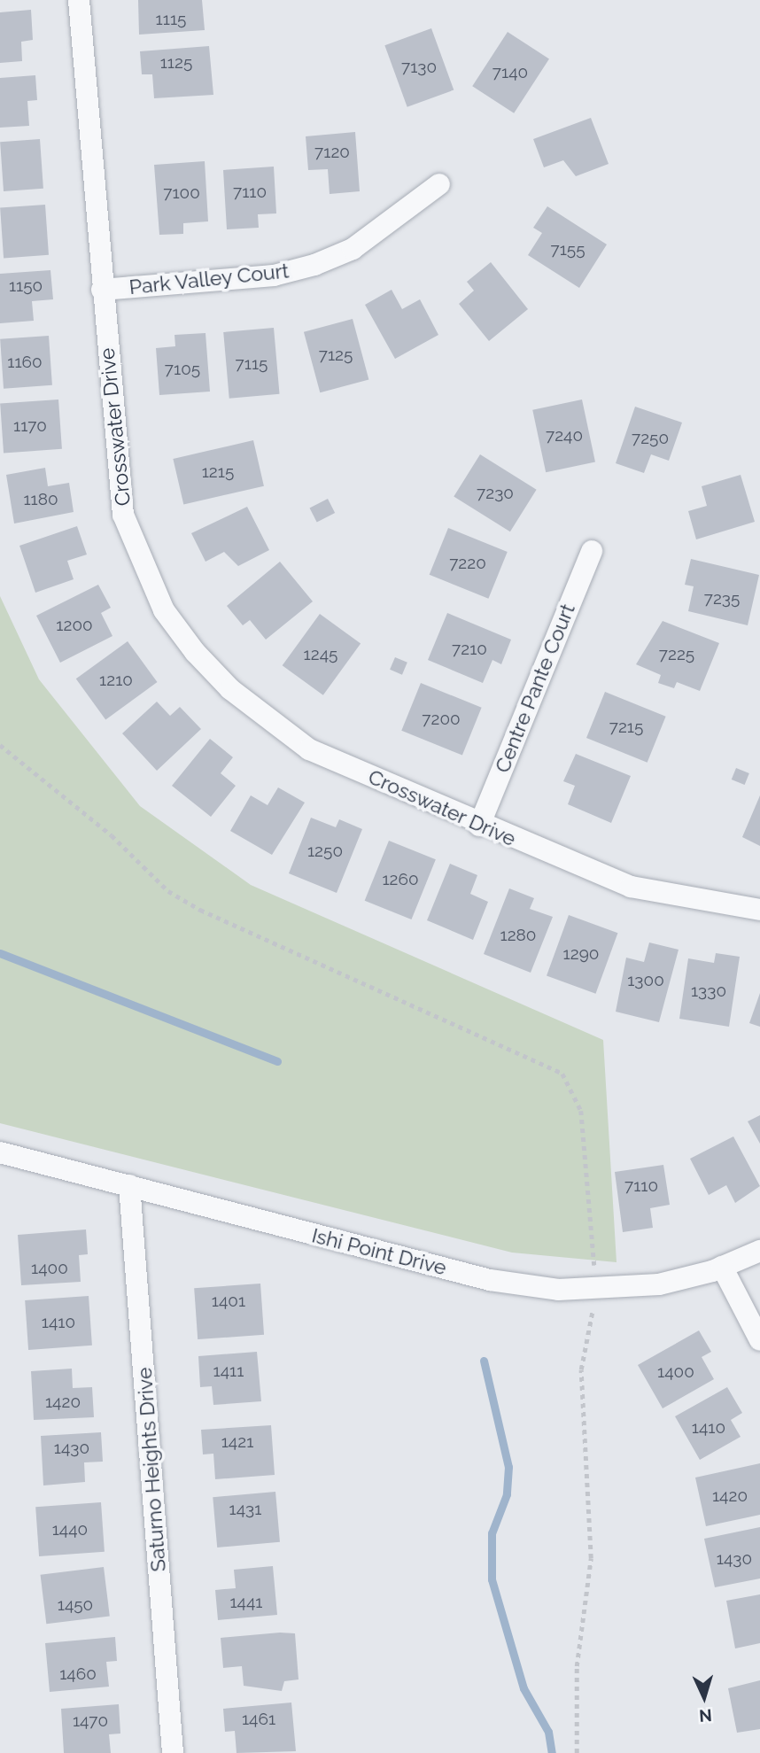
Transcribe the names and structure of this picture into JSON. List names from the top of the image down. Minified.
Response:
{"streets":{"street":["Park Valley Court","Crosswater Drive","Centre Pante Court","Ishi Point Drive","Saturno Heights Drive"]},"crossings":[["Park Valley Court","Crosswater Drive"],["Crosswater Drive","Centre Pante Court"],["Ishi Point Drive","Saturno Heights Drive"]],"house_numbers":["1115","1125","7130","7140","7120","7110","7100","7155","1150","7125","1160","7115","7105","1170","7240","7250","1215","7230","1180","7220","7235","1200","7210","1245","7225","1210","7200","7215","1250","1260","1280","1290","1300","1330","7110","1400","1401","1410","1411","1400","1420","1410","1421","1430","1420","1431","1440","1430","1441","1450","1460","1461","1470"],"north":"bottom"}
